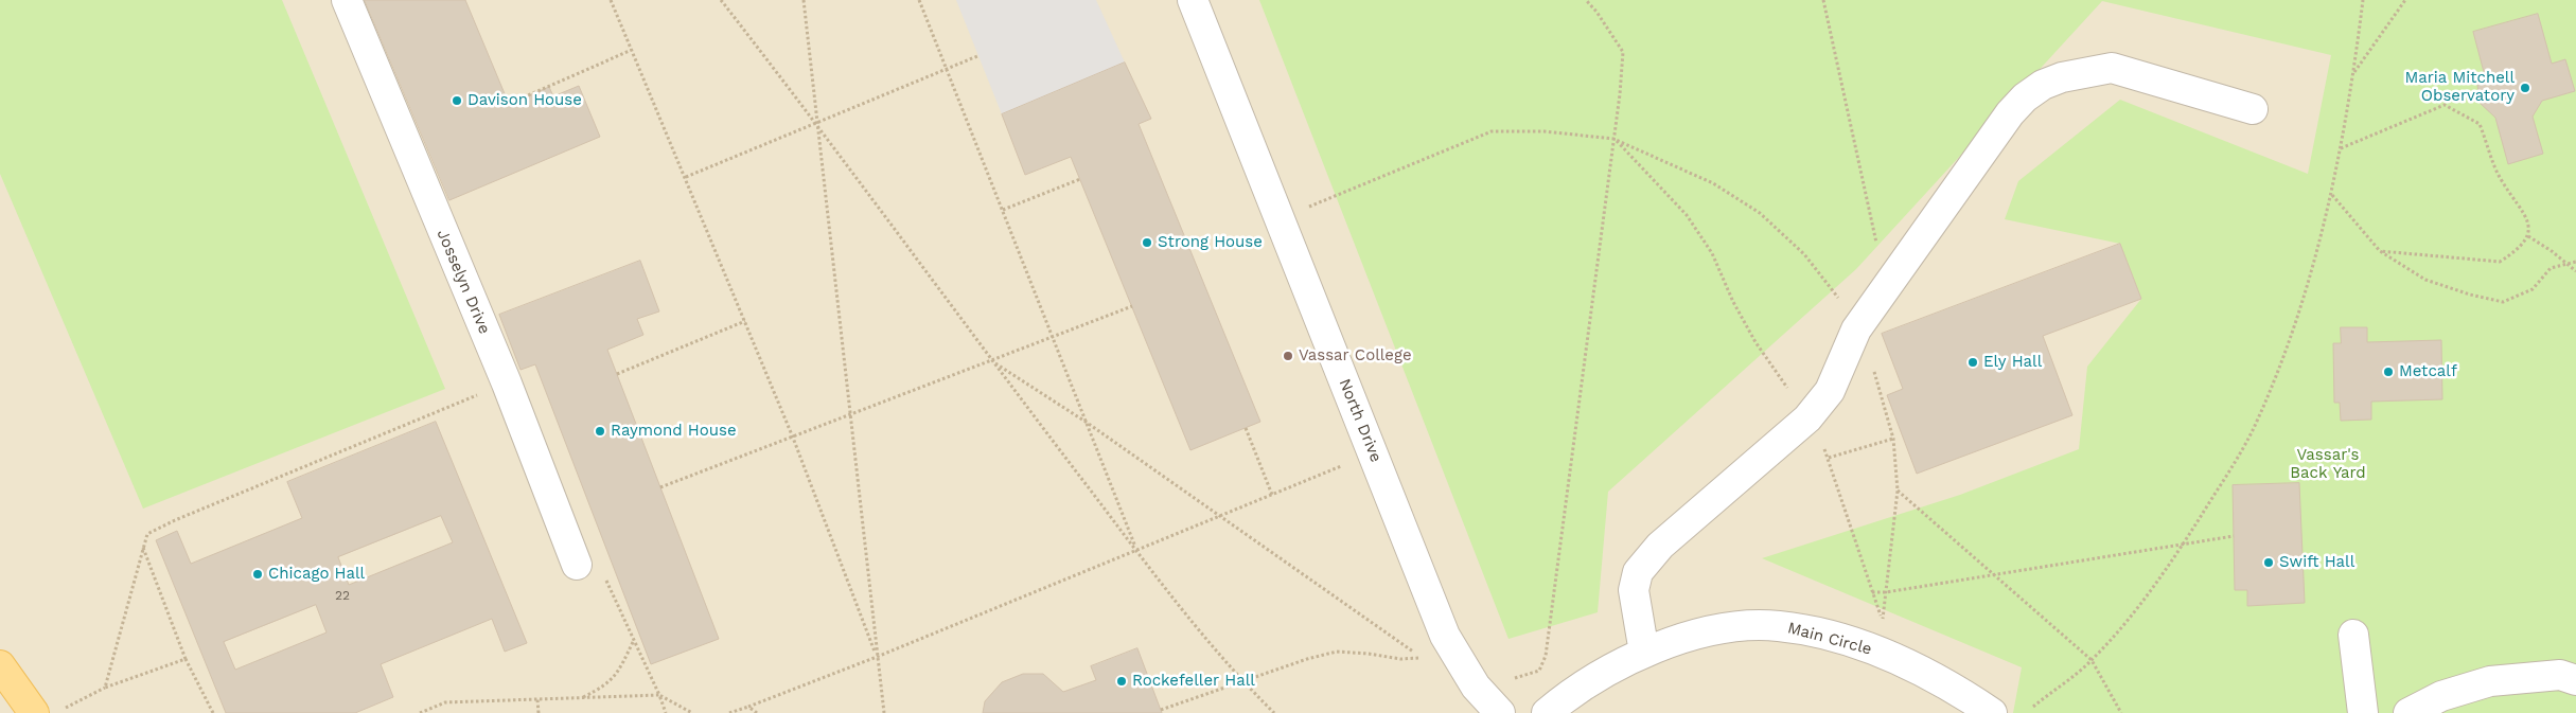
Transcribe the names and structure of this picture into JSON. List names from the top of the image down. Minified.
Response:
{"streets":{"lane":["Josselyn Drive","North Drive","Main Circle"]},"parks":["Vassar's Back Yard"],"places":["Maria Mitchell Observatory","Davison House","Strong House","Vassar College","Ely Hall","Metcalf","Raymond House","Swift Hall","Chicago Hall","Rockefeller Hall"],"house_numbers":["22"]}
